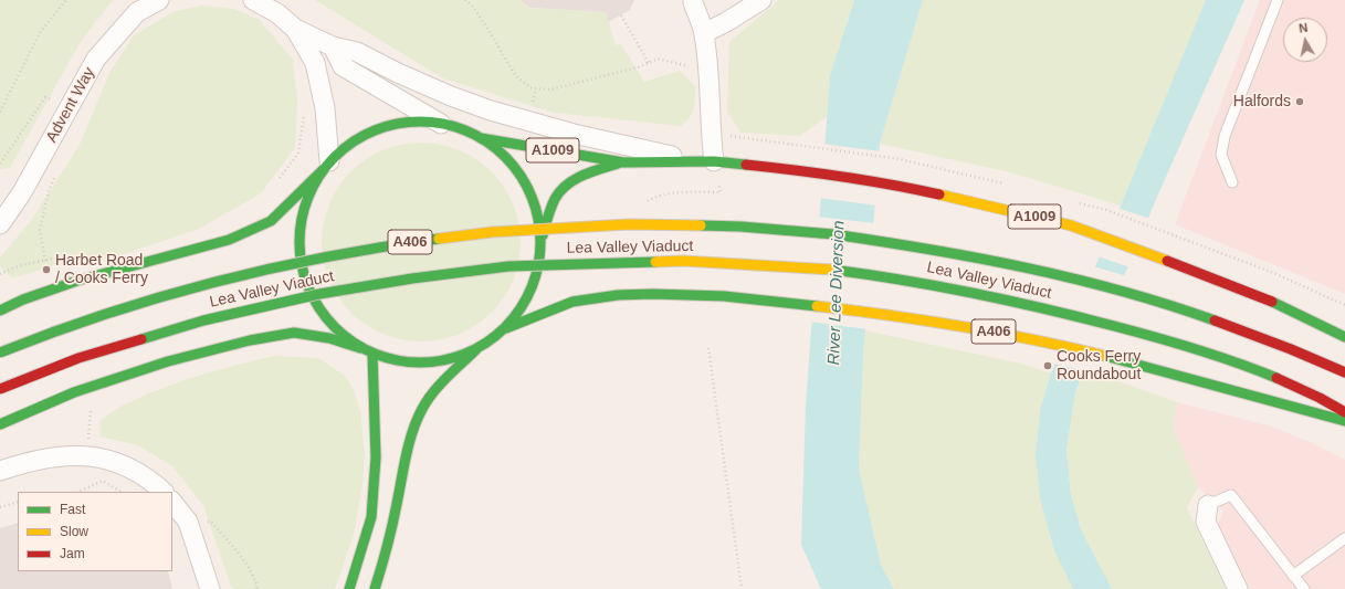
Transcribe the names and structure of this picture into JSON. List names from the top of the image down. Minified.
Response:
{"streets":{"main road":["A1009","A406","Lea Valley Viaduct"],"street":["Advent Way"]},"water":["River Lee Diversion"],"places":["Halfords","Harbet Road / Cooks Ferry","Cooks Ferry Roundabout"],"legend":["Fast","Slow","Jam"],"north":"top"}
